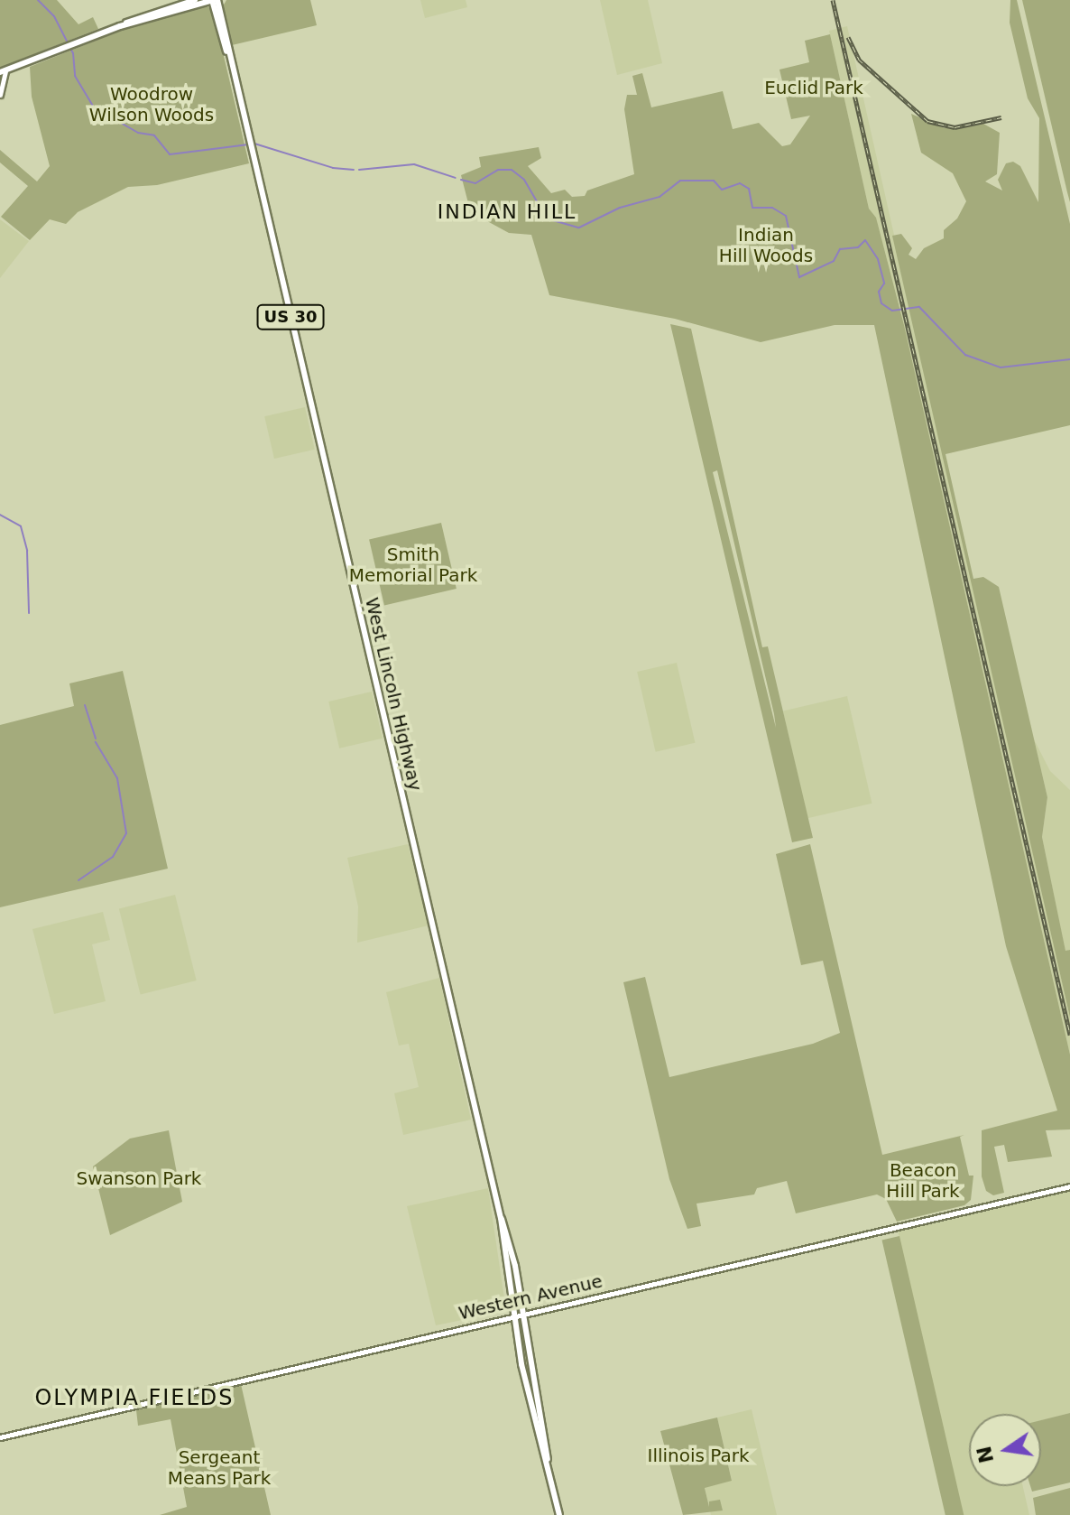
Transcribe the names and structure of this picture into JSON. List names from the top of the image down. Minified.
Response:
{"streets":{"main road":["US 30","West Lincoln Highway","Western Avenue"]},"crossings":[["US 30","West Lincoln Highway"],["US 30","Western Avenue"],["West Lincoln Highway","Western Avenue"]],"districts":["INDIAN HILL","OLYMPIA FIELDS"],"parks":["Euclid Park","Woodrow Wilson Woods","Indian Hill Woods","Smith Memorial Park","Beacon Hill Park","Swanson Park","Illinois Park","Sergeant Means Park"],"north":"left"}
